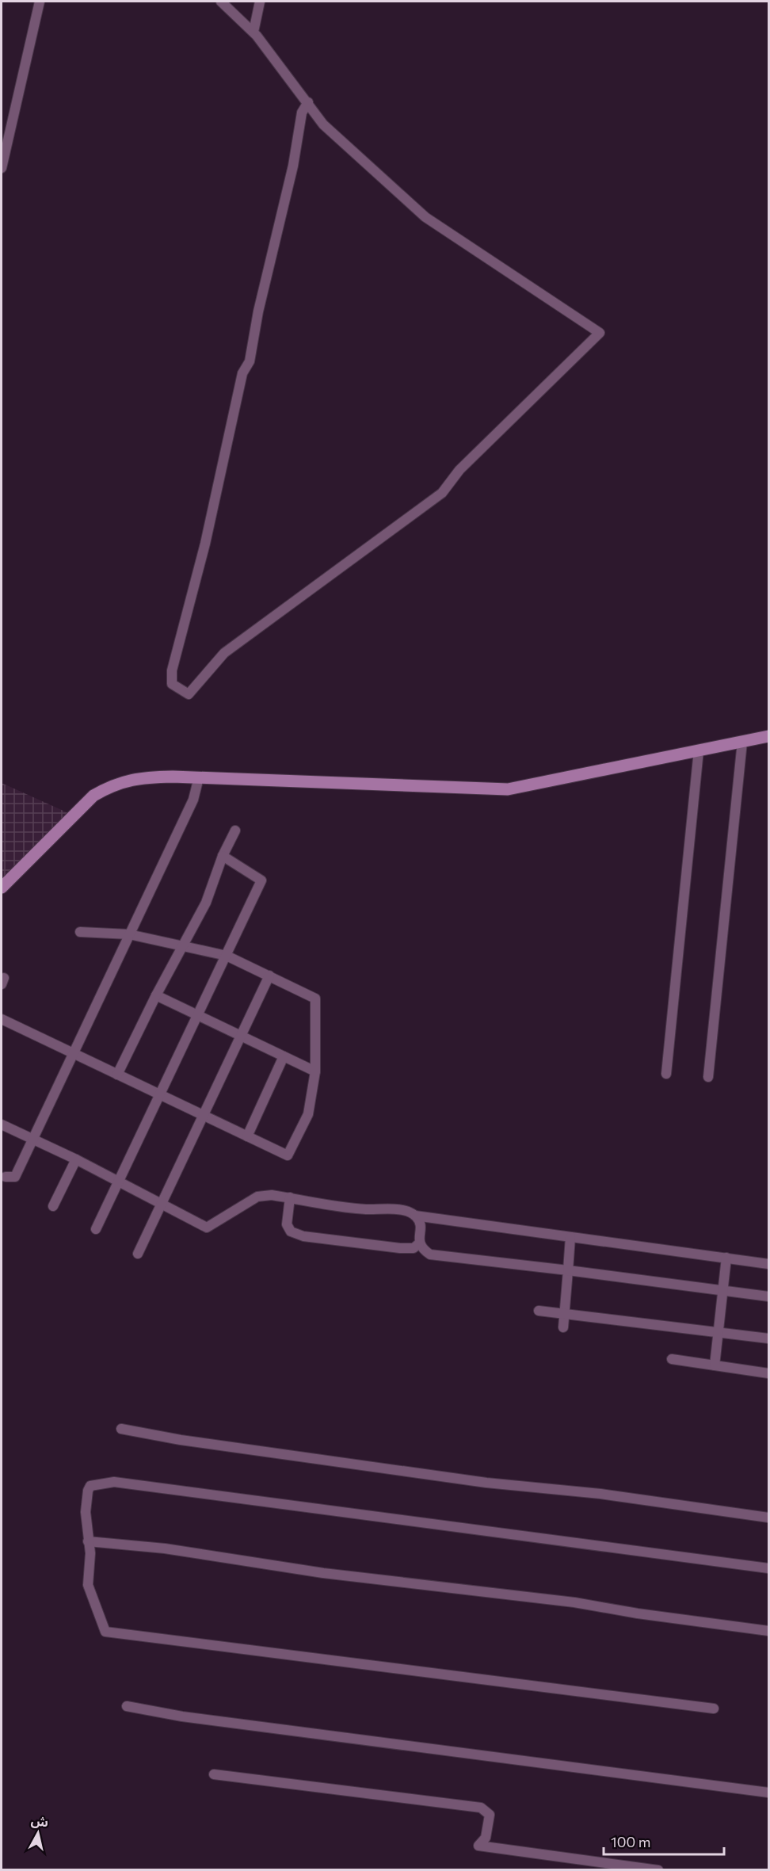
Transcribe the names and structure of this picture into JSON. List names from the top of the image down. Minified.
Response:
{"scale_bar":"100 m","north":"top"}
